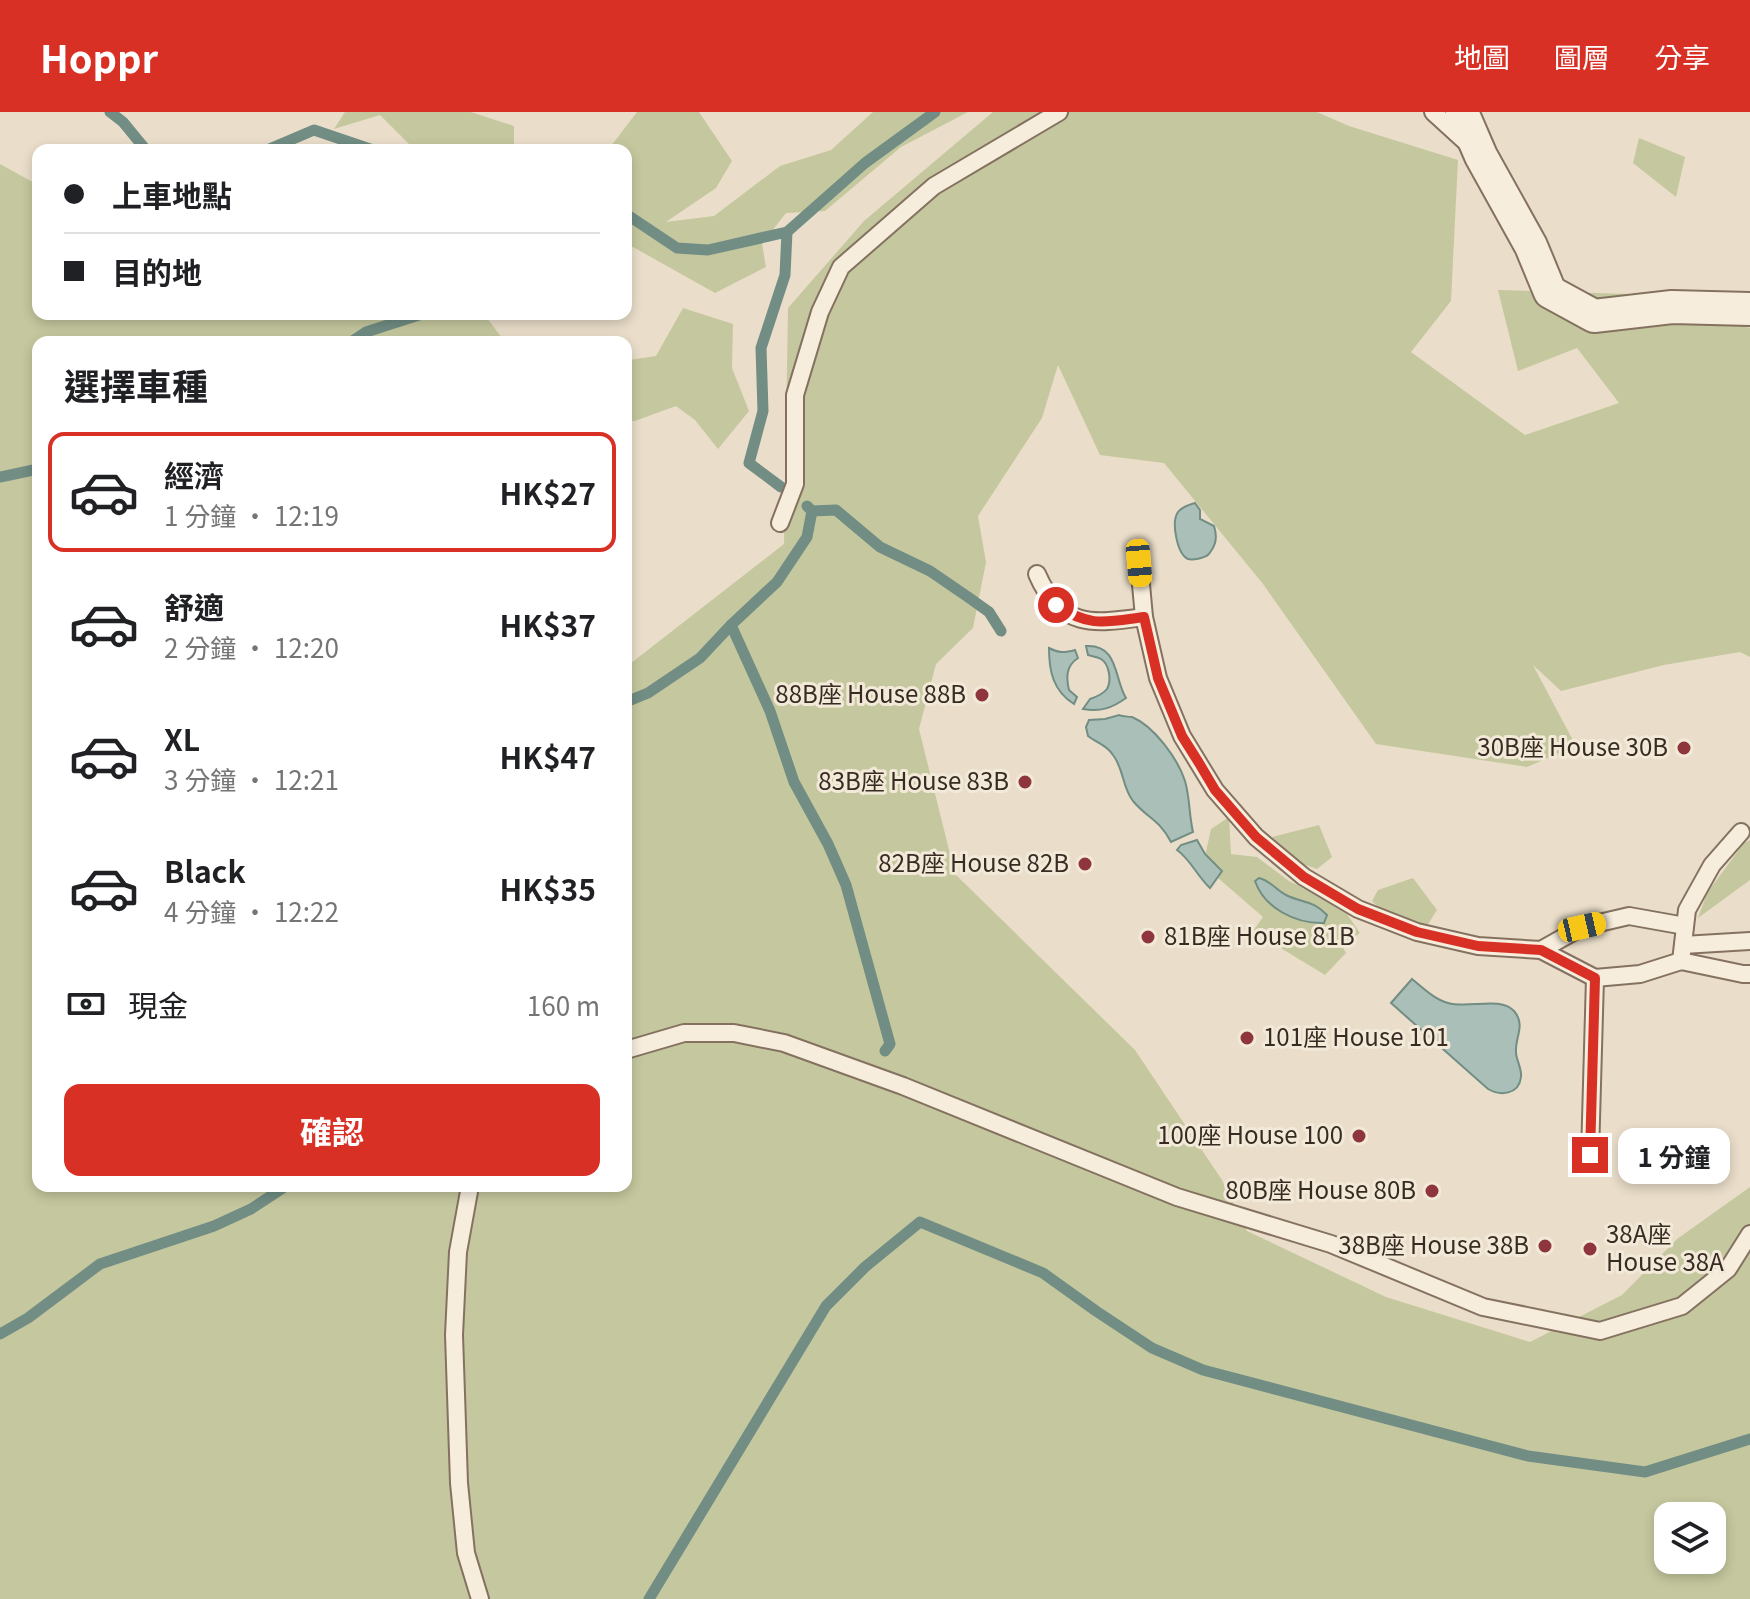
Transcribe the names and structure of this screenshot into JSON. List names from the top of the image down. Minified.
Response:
{"places":["88B座 House 88B","30B座 House 30B","83B座 House 83B","82B座 House 82B","81B座 House 81B","101座 House 101","100座 House 100","80B座 House 80B","38B座 House 38B","38A座 House 38A"],"page":{"header":"Hoppr","nav":["地圖","圖層","分享"],"banner":["上車地點","目的地"],"heading":"選擇車種","list":[{"name":"經濟","note":"1 分鐘 · 12:19","value":"HK$27"},{"name":"舒適","note":"2 分鐘 · 12:20","value":"HK$37"},{"name":"XL","note":"3 分鐘 · 12:21","value":"HK$47"},{"name":"Black","note":"4 分鐘 · 12:22","value":"HK$35"}],"pay":["現金","160 m"],"buttons":"確認","bubble":"1 分鐘"}}
